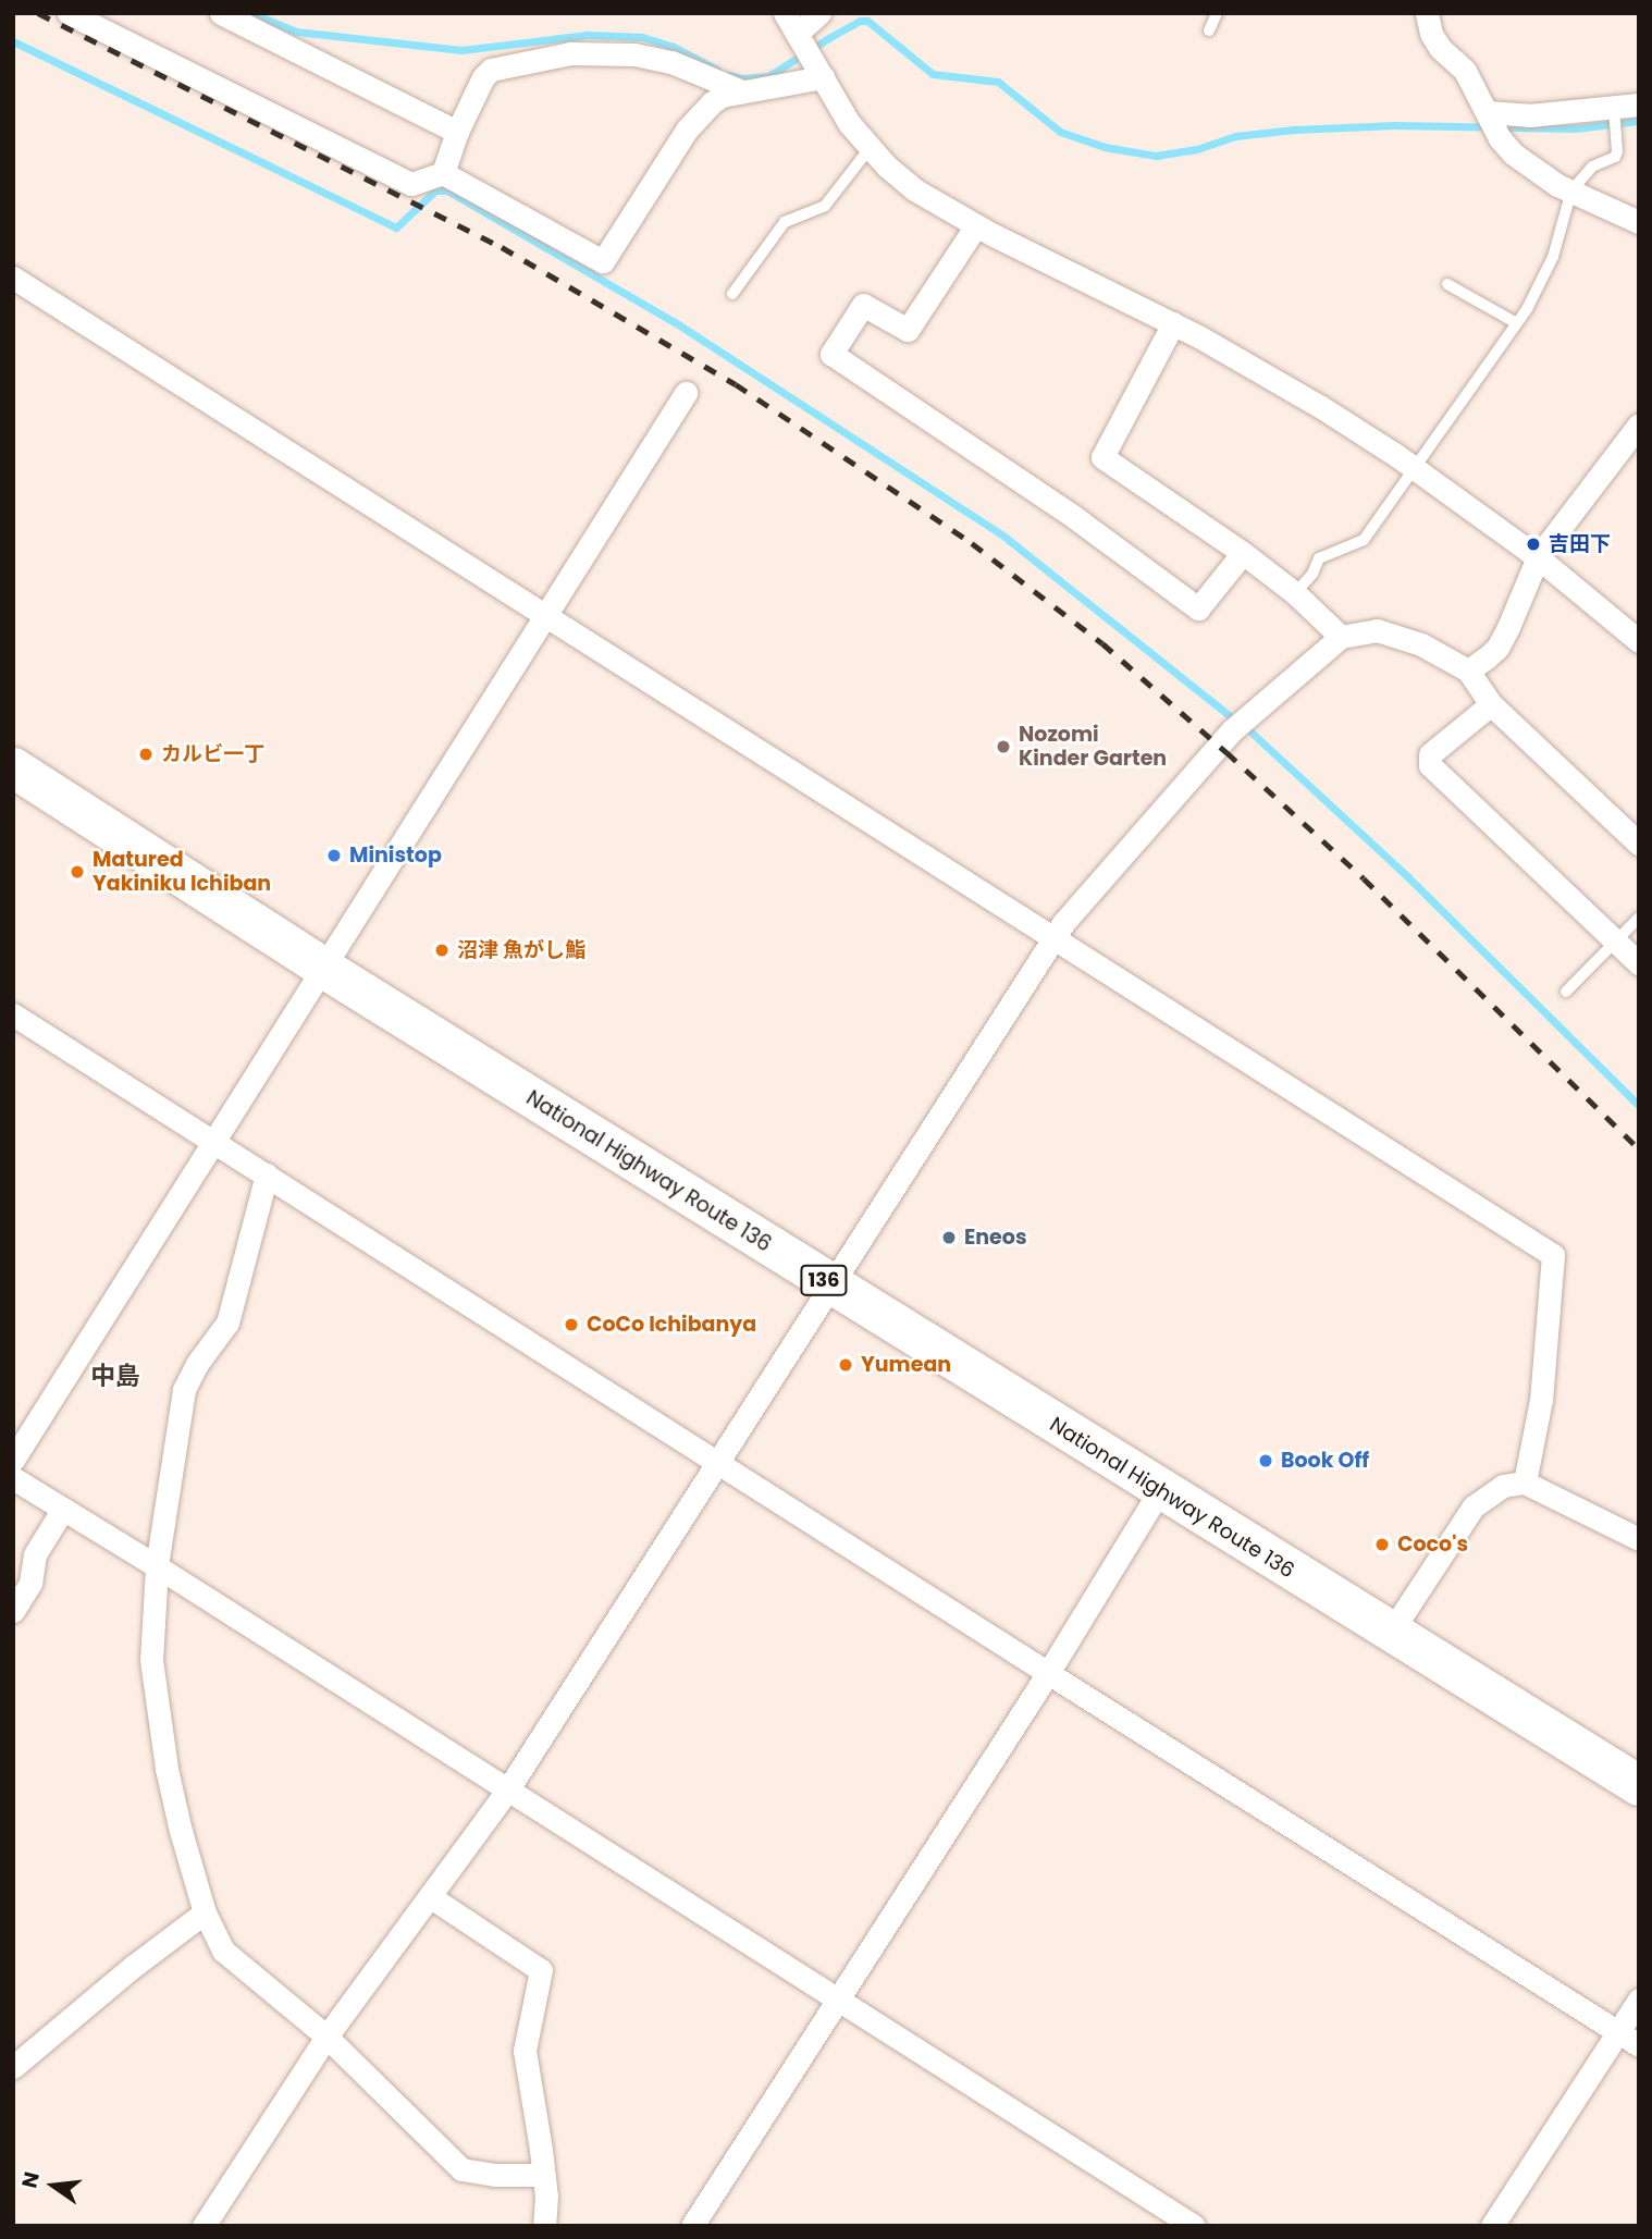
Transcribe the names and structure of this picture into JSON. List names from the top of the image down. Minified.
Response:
{"streets":{"highway":["National Highway Route 136","136"]},"districts":["中島"],"places":["吉田下","Nozomi Kinder Garten","カルビ一丁","Ministop","Matured Yakiniku Ichiban","沼津 魚がし鮨","Eneos","CoCo Ichibanya","Yumean","Book Off","Coco's"],"north":"left"}
